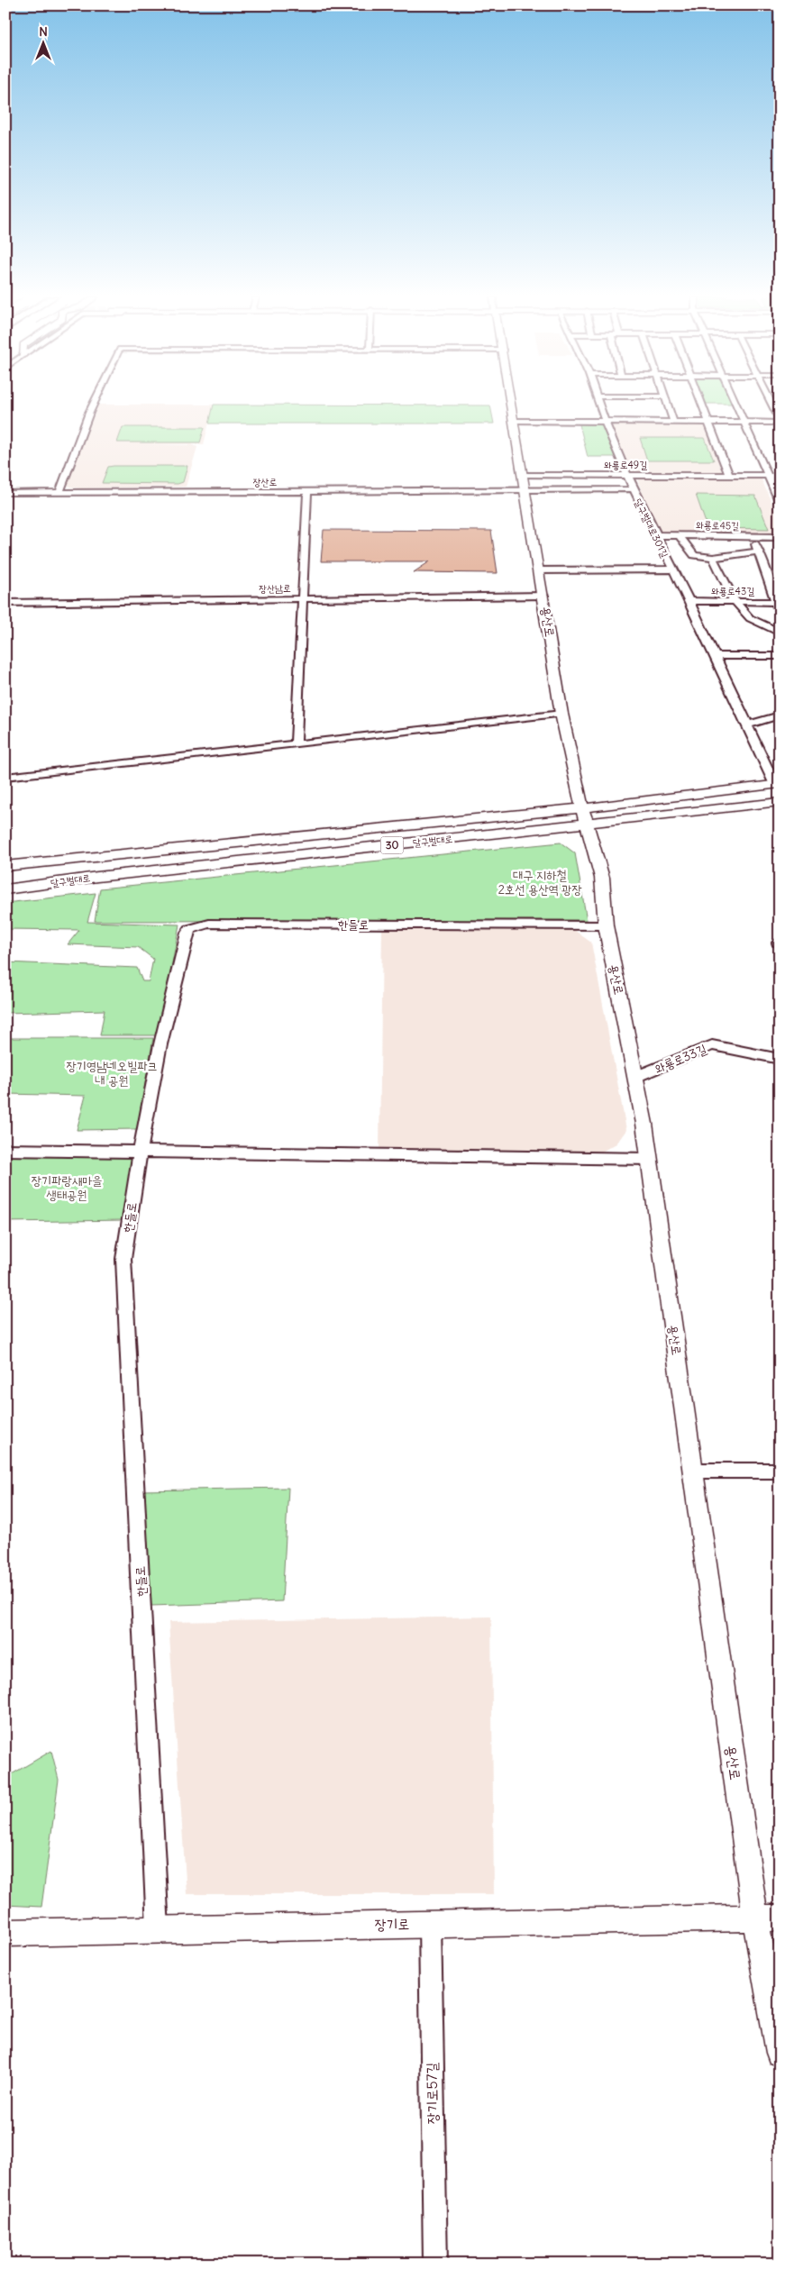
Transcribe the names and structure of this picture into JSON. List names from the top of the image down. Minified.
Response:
{"streets":{"main road":["용산로","달구벌대로","30","장기로"],"street":["와룡로49길","장산로","와룡로45길","달구벌대로301길","장산남로","와룡로43길","한들로","와룡로33길","장기로57길"]},"crossings":[["와룡로49길","장산로"],["와룡로49길","달구벌대로301길"],["와룡로49길","용산로"],["장산로","용산로"],["와룡로45길","달구벌대로301길"],["와룡로45길","와룡로43길"],["달구벌대로301길","와룡로43길"],["달구벌대로301길","달구벌대로"],["장산남로","용산로"],["용산로","달구벌대로"],["용산로","한들로"],["용산로","와룡로33길"],["용산로","장기로"],["한들로","장기로"],["장기로","장기로57길"]],"parks":["대구 지하철 2호선 용산역 광장","장기영남네오빌파크 내 공원","장기파랑새마을 생태공원"],"north":"top"}
